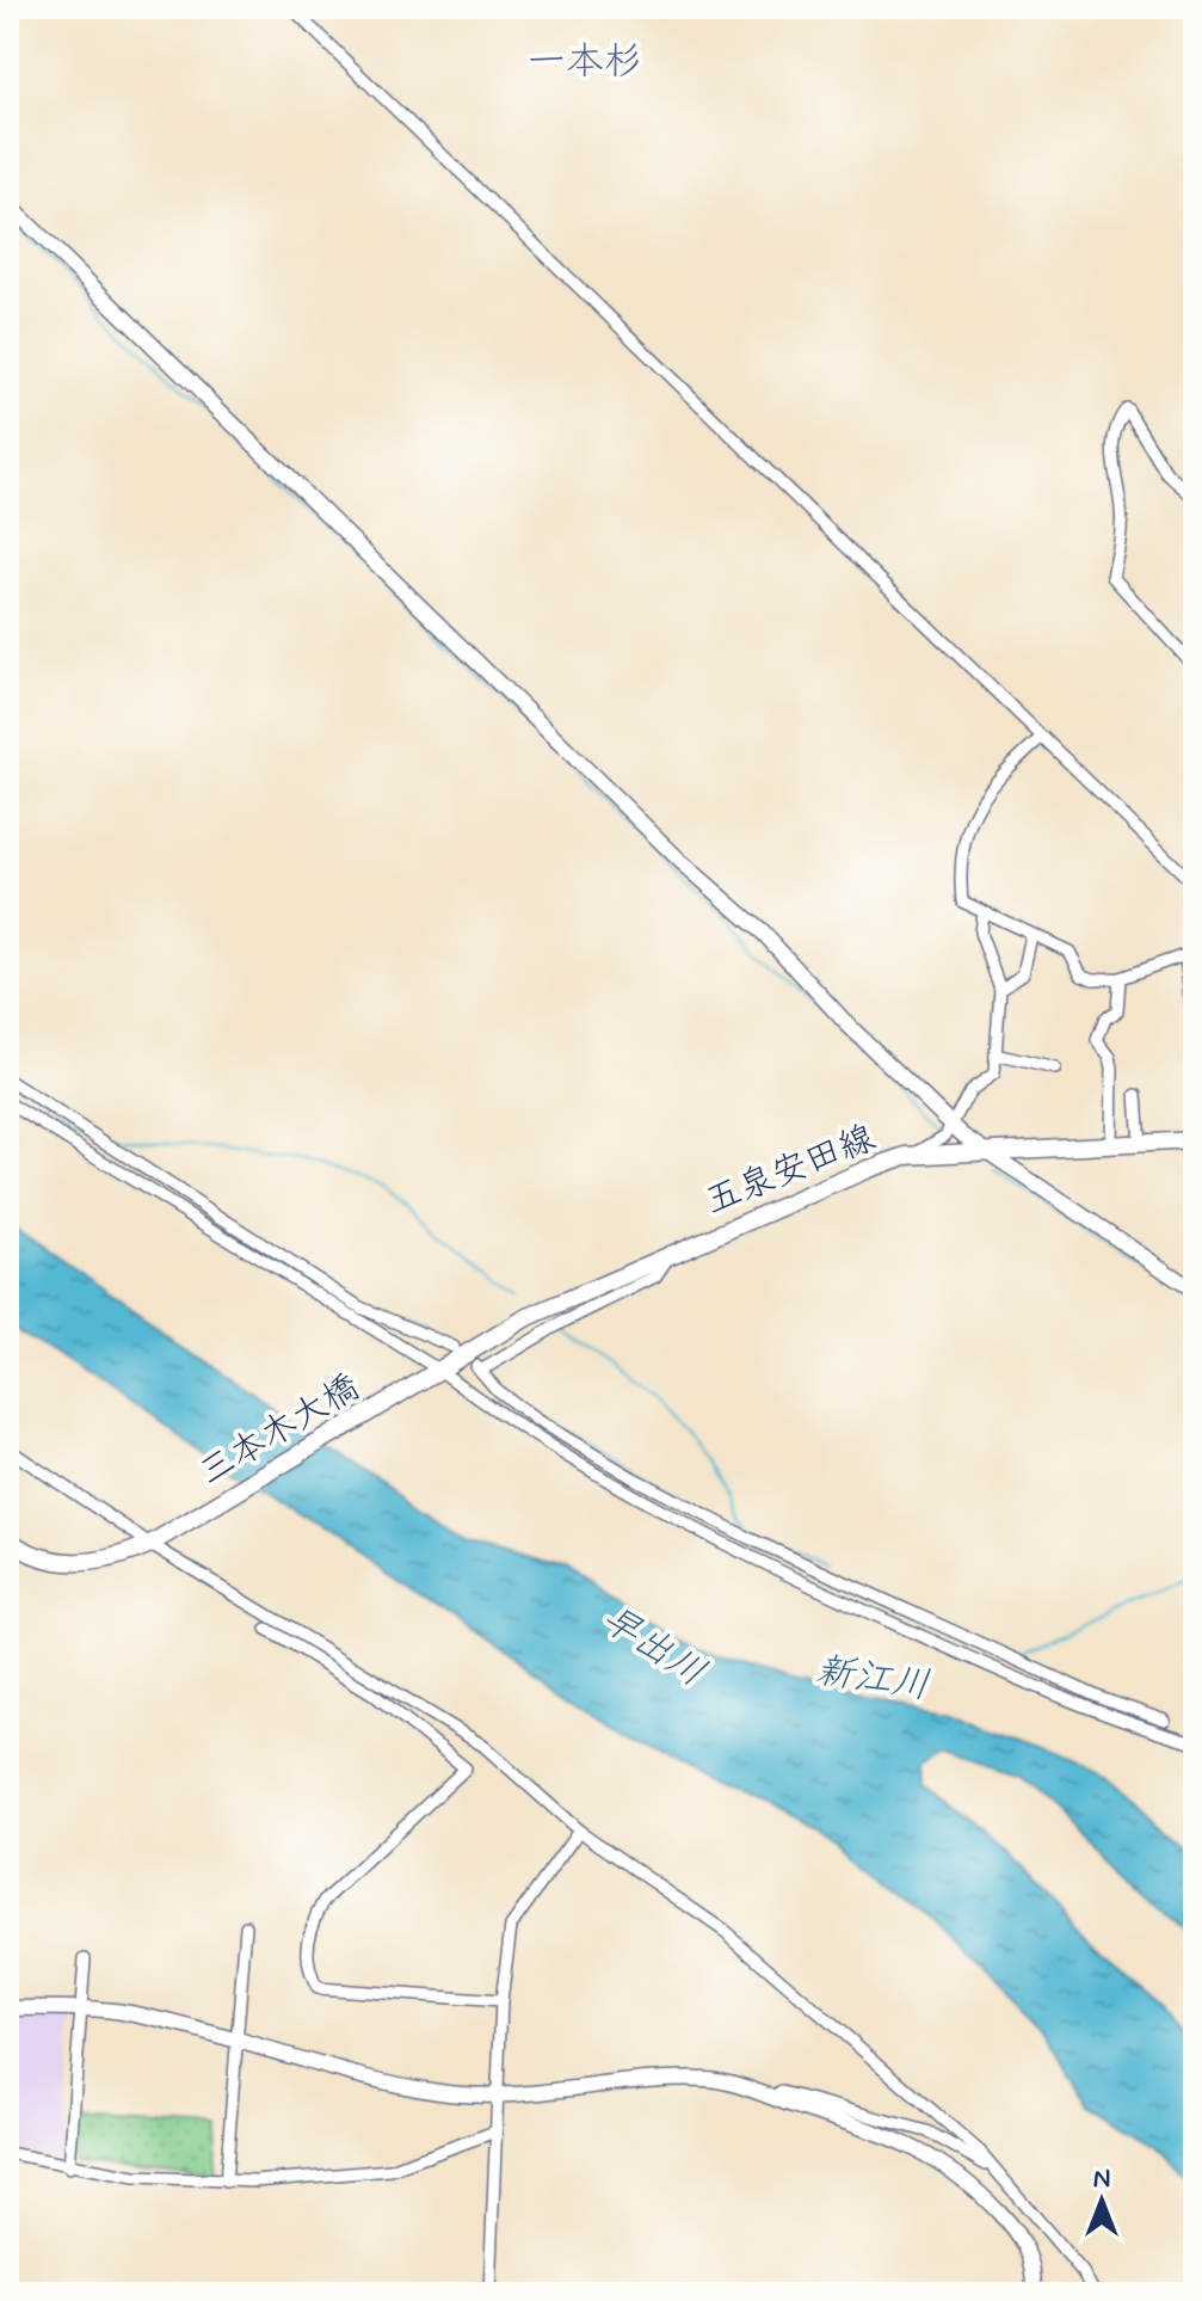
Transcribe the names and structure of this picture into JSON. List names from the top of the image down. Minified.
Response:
{"streets":{"main road":["五泉安田線","三本木大橋"]},"crossings":[["五泉安田線","三本木大橋"]],"districts":["一本杉"],"water":["早出川","新江川"],"north":"top"}
